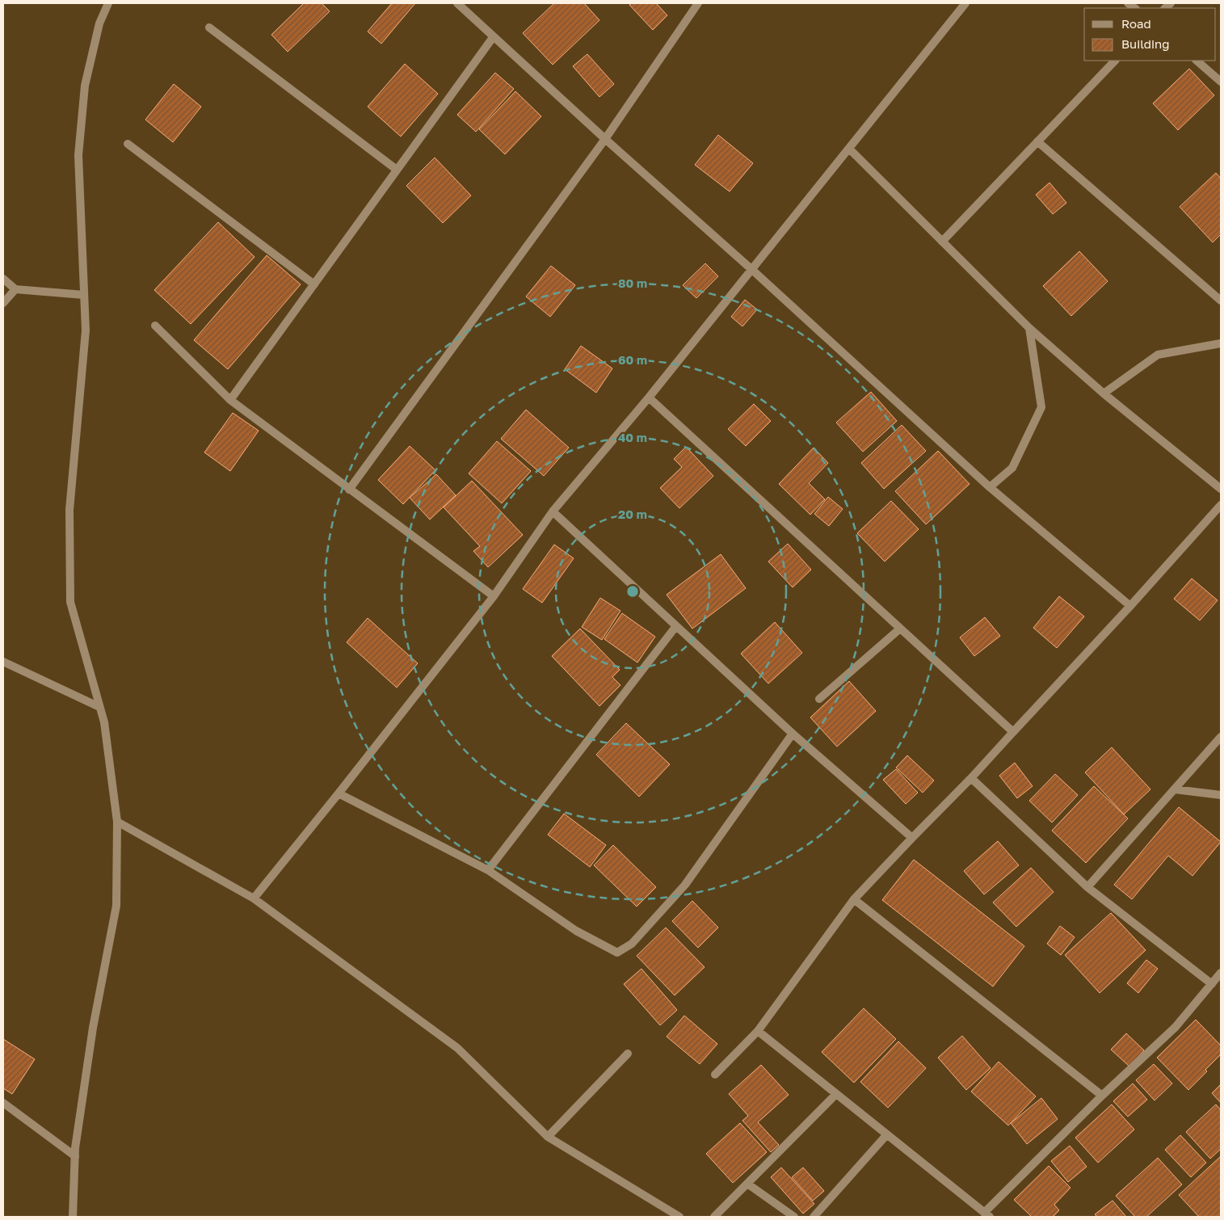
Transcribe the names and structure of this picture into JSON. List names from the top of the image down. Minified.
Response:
{"legend":["Road","Building"],"rings":["80 m","60 m","40 m","20 m"]}
